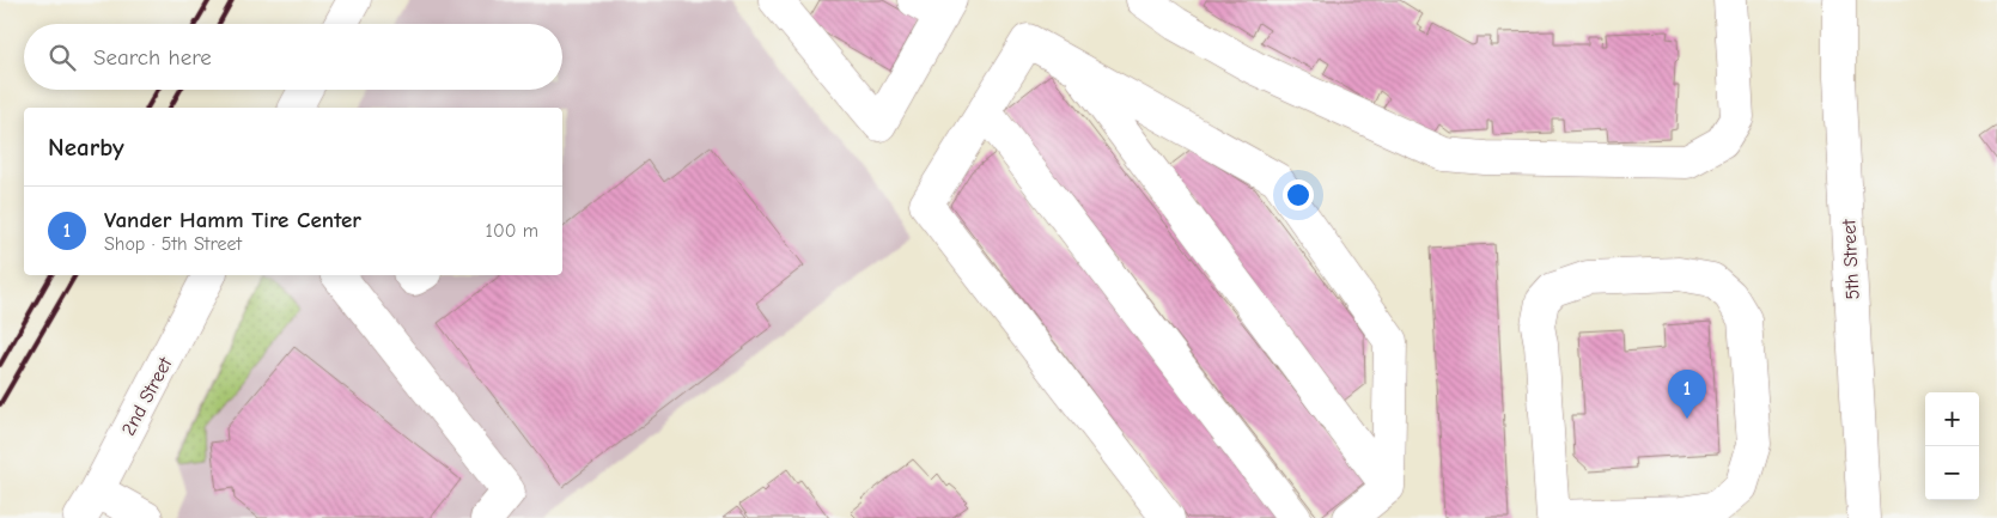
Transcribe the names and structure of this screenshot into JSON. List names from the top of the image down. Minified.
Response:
{"streets":{"main road":["5th Street","2nd Street"]},"page":{"search":"Search here","heading":"Nearby","list":[{"mark":"1","name":"Vander Hamm Tire Center","note":"Shop · 5th Street","value":"100 m"}],"pins":"1","map_buttons":["+","−"]}}
